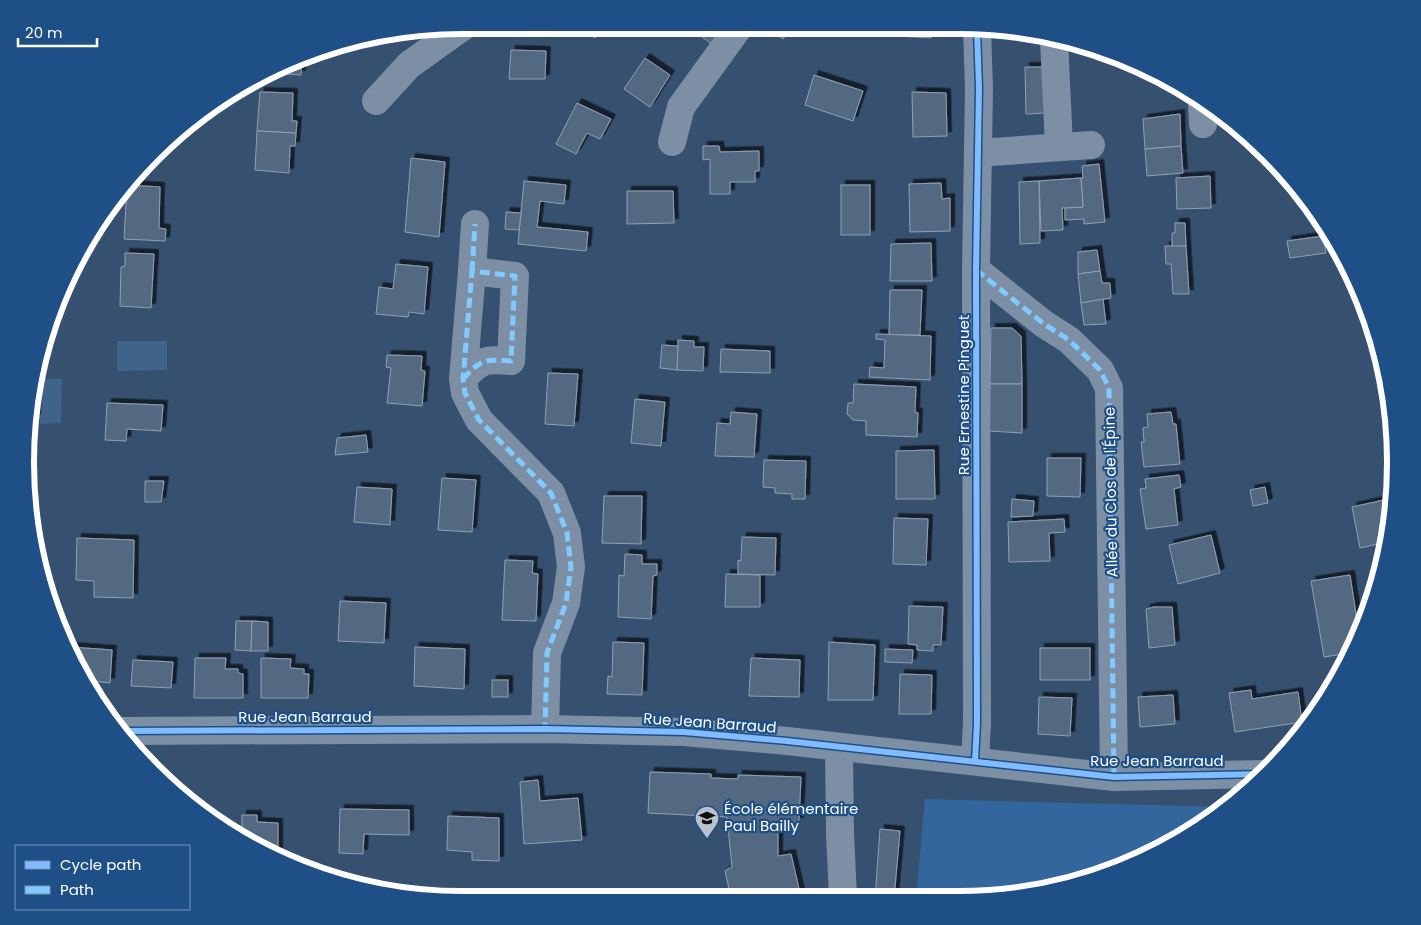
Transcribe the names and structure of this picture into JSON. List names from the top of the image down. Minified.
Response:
{"streets":{"street":["Rue Ernestine Pinguet","Allée du Clos de l'Épine","Rue Jean Barraud"]},"crossings":[["Rue Ernestine Pinguet","Allée du Clos de l'Épine"],["Rue Ernestine Pinguet","Rue Jean Barraud"],["Allée du Clos de l'Épine","Rue Jean Barraud"]],"places":{"school or university":["École élémentaire Paul Bailly"]},"legend":["Cycle path","Path"],"scale_bar":"20 m"}
